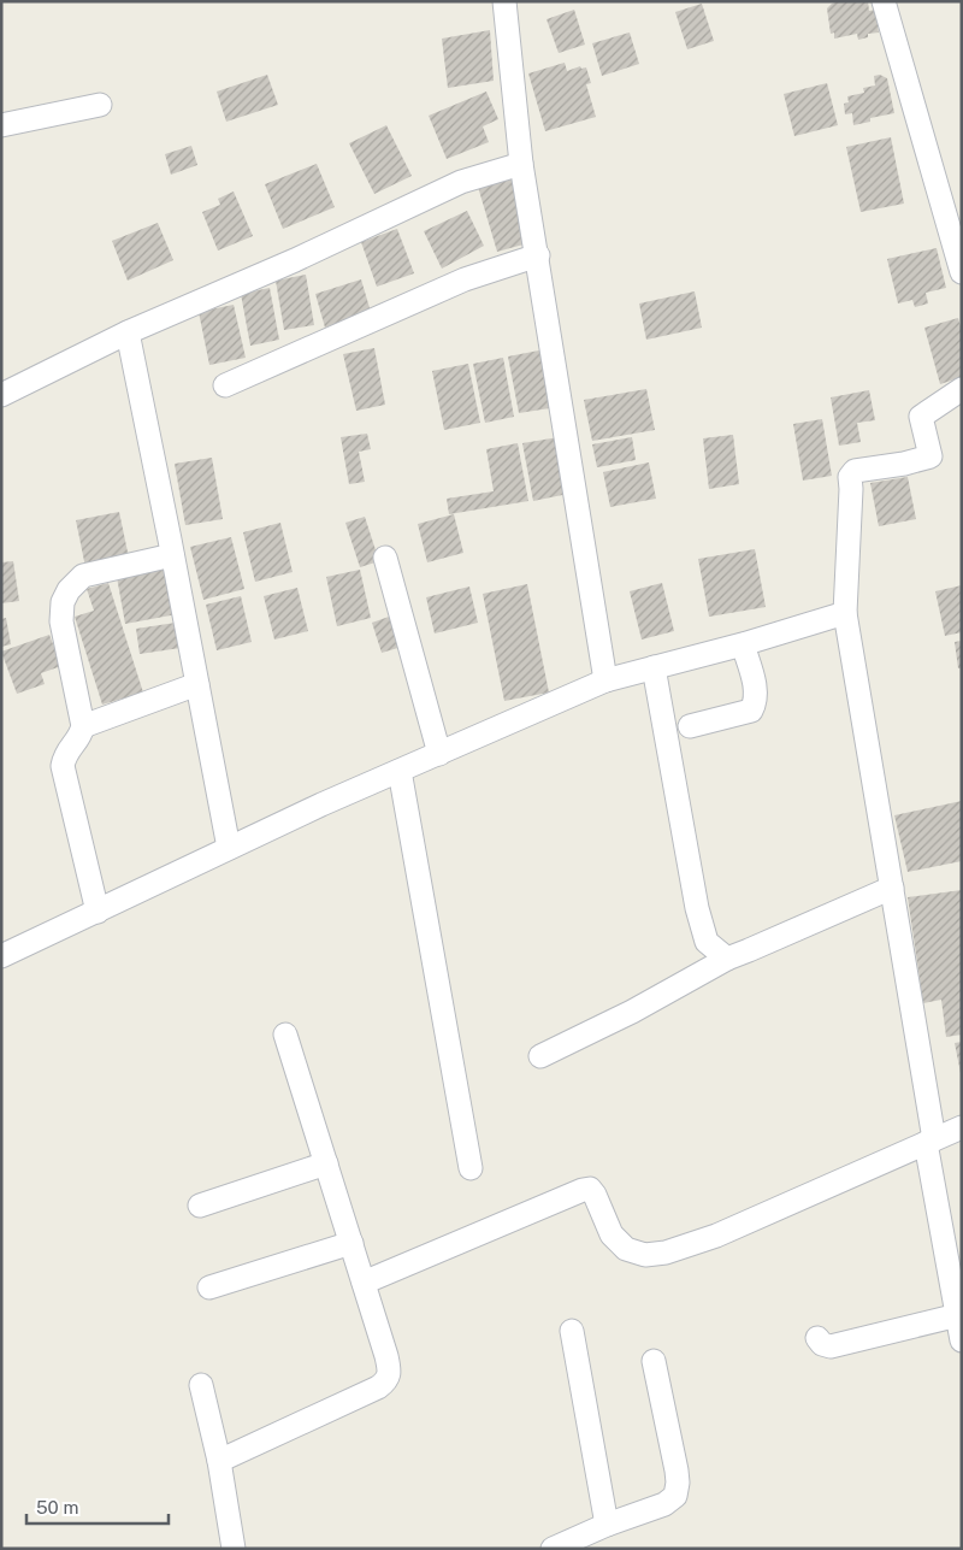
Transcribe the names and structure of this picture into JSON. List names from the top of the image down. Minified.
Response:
{"scale_bar":"50 m"}
